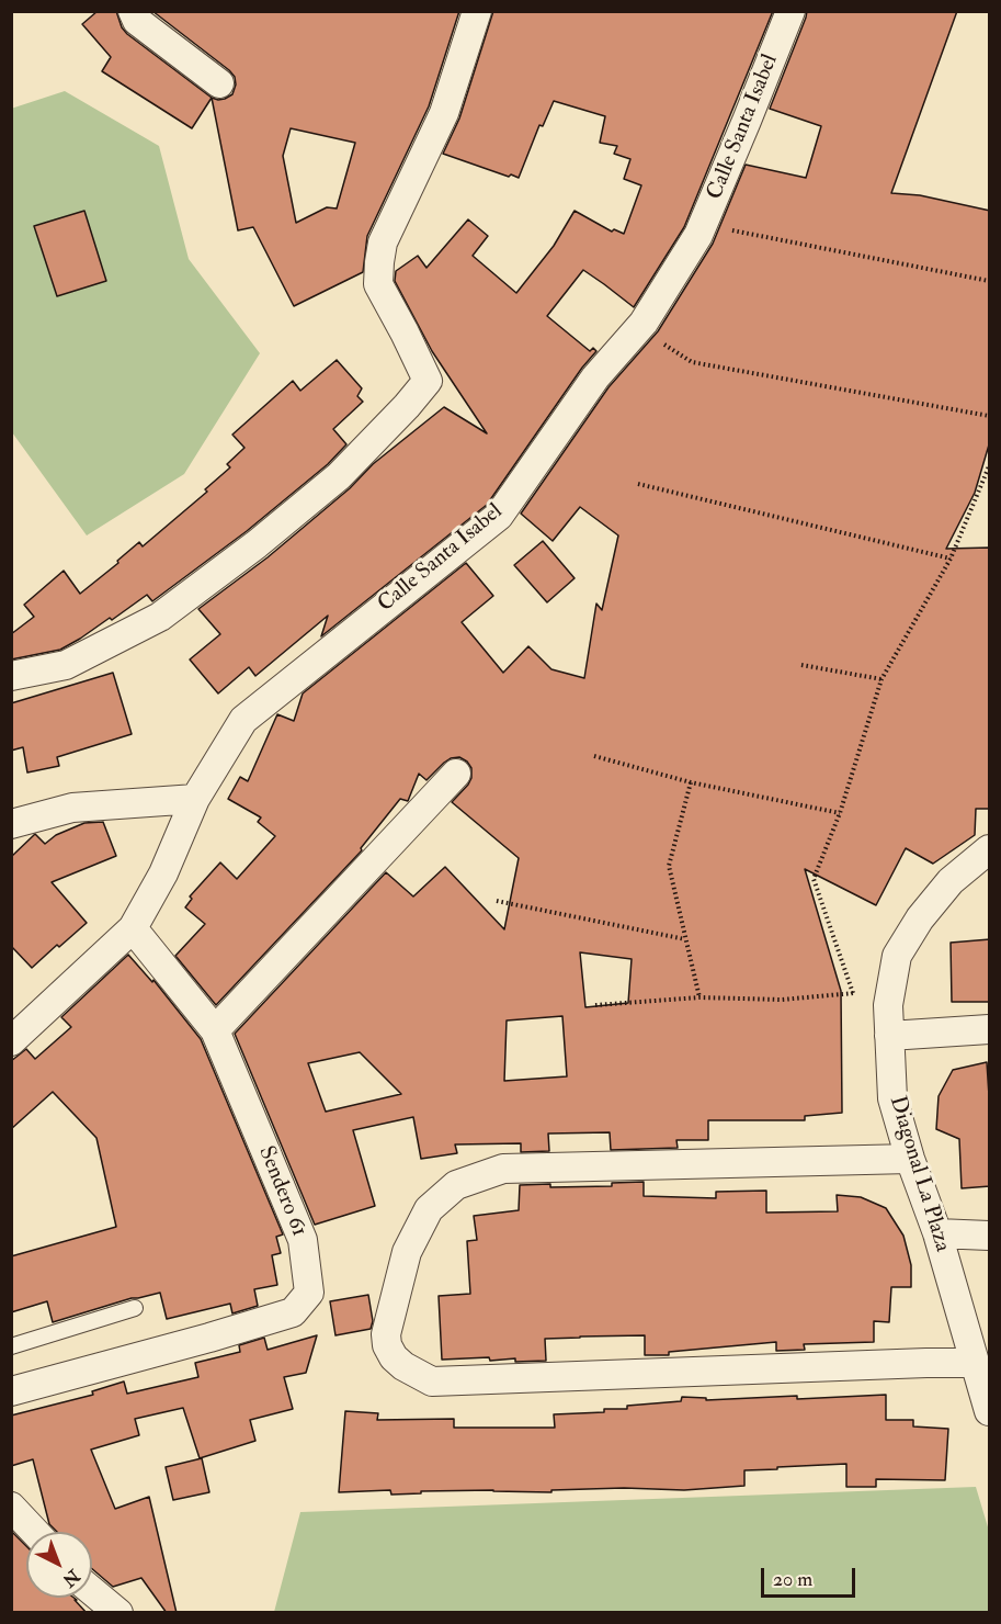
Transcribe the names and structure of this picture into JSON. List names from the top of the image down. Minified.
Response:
{"streets":{"street":["Calle Santa Isabel","Diagonal La Plaza","Sendero 61"]},"crossings":[["Calle Santa Isabel","Sendero 61"]],"scale_bar":"20 m","north":"bottom right"}
